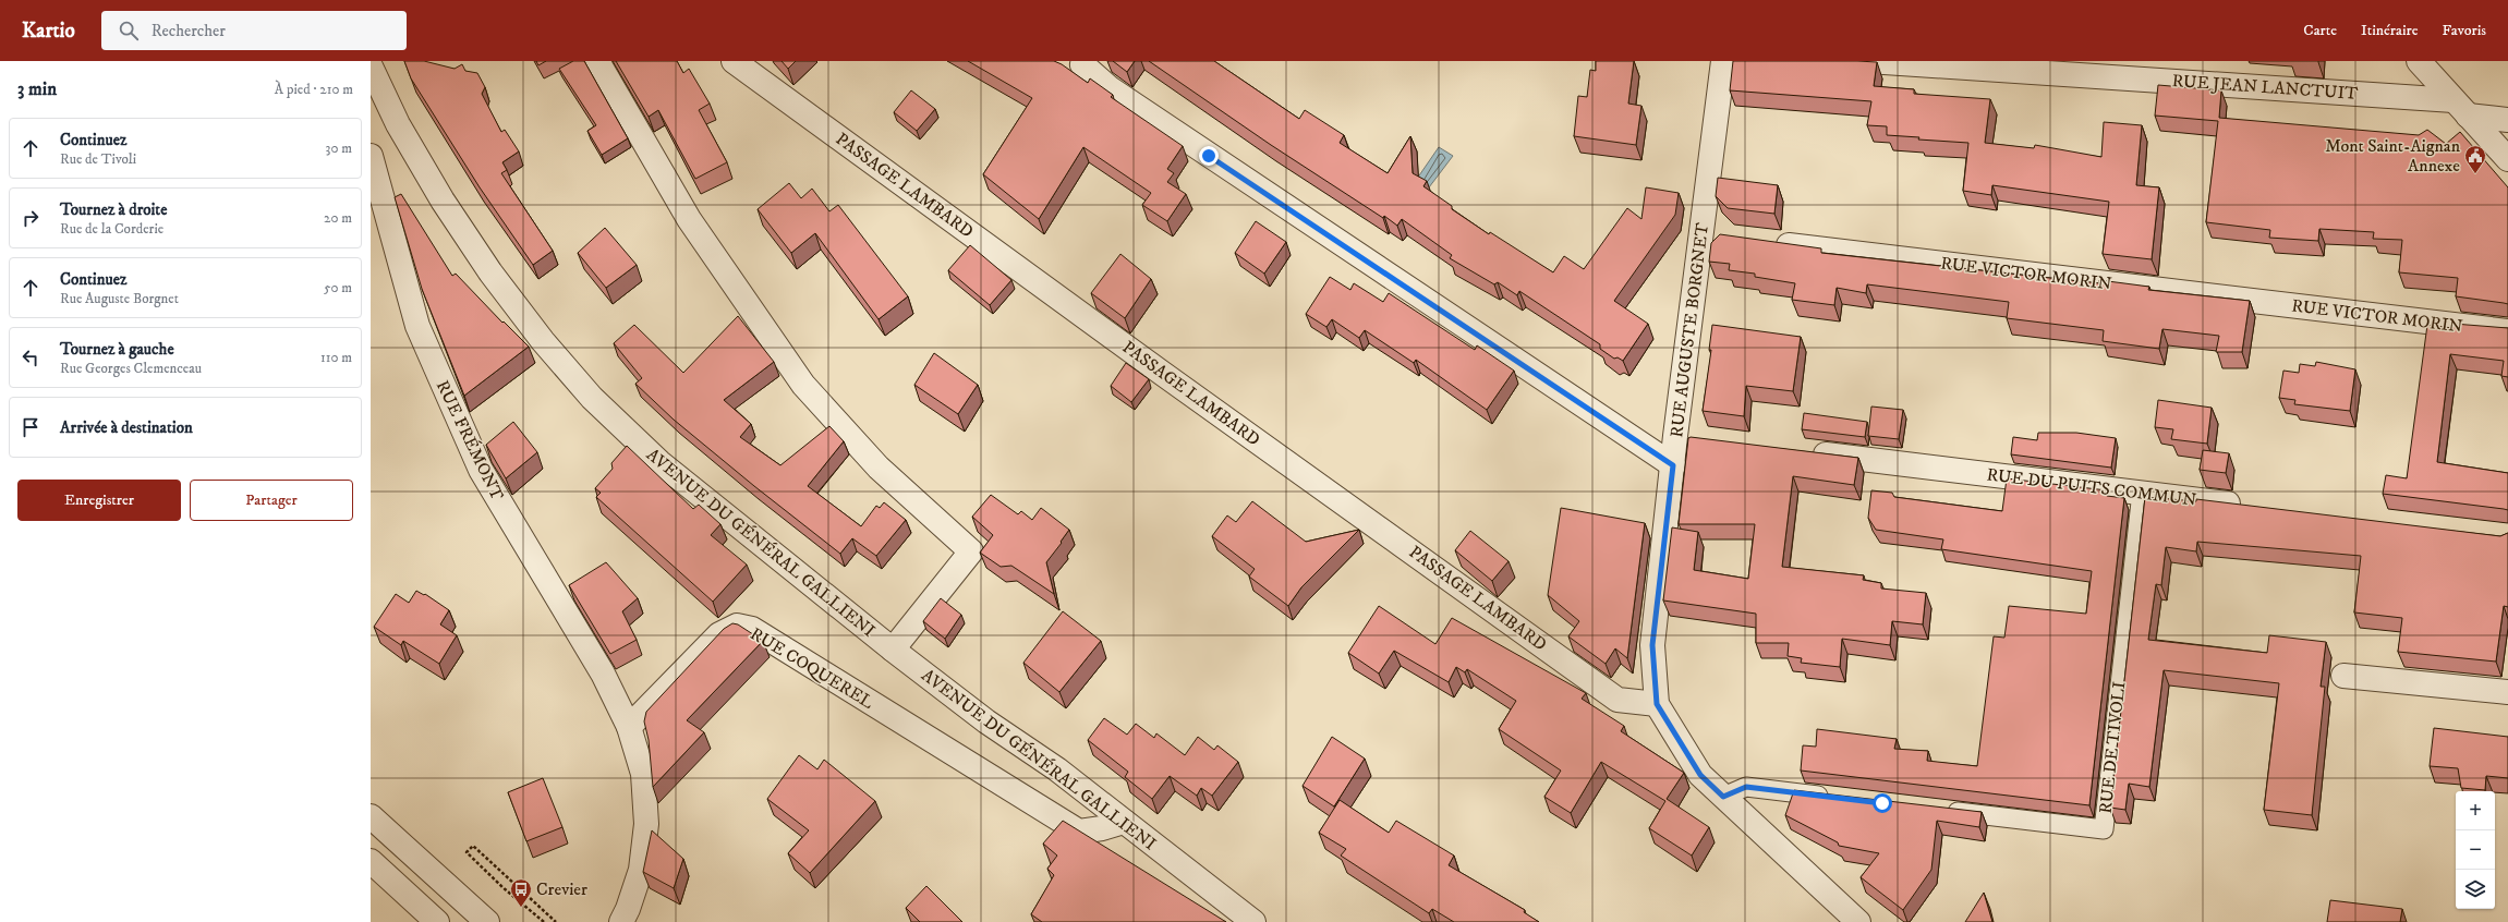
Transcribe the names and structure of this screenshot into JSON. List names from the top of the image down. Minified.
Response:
{"streets":{"street":["RUE JEAN LANCTUIT","PASSAGE LAMBARD","RUE VICTOR MORIN","RUE AUGUSTE BORGNET","RUE FRÉMONT","RUE DU PUITS COMMUN","AVENUE DU GÉNÉRAL GALLIENI","RUE COQUEREL"],"lane":["RUE DE TIVOLI"]},"crossings":[["PASSAGE LAMBARD","RUE AUGUSTE BORGNET"],["RUE FRÉMONT","RUE COQUEREL"],["RUE DU PUITS COMMUN","RUE DE TIVOLI"],["AVENUE DU GÉNÉRAL GALLIENI","RUE COQUEREL"]],"places":{"public building":["Mont Saint-Aignan Annexe"],"bus stop":["Crevier"]},"page":{"header":"Kartio","search":"Rechercher","nav":["Carte","Itinéraire","Favoris"],"heading":["3 min","À pied · 210 m"],"list":[["Continuez","Rue de Tivoli","30 m"],["Tournez à droite","Rue de la Corderie","20 m"],["Continuez","Rue Auguste Borgnet","50 m"],["Tournez à gauche","Rue Georges Clemenceau","110 m"],"Arrivée à destination"],"buttons":["Enregistrer","Partager"],"map_buttons":["+","−"]}}
